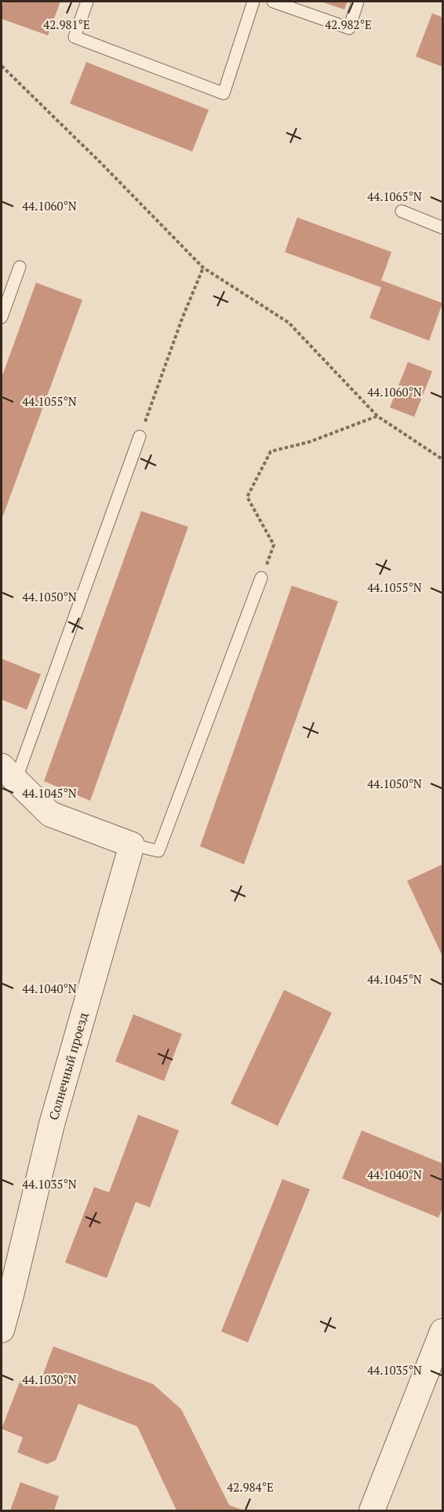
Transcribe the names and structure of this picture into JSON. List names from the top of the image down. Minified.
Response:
{"streets":{"street":["Солнечный проезд"]},"coordinates":["42.982°E","42.981°E","44.1065°N","44.1060°N","44.1055°N","44.1050°N","44.1045°N","44.1040°N","44.1035°N","44.1030°N","42.984°E"]}
